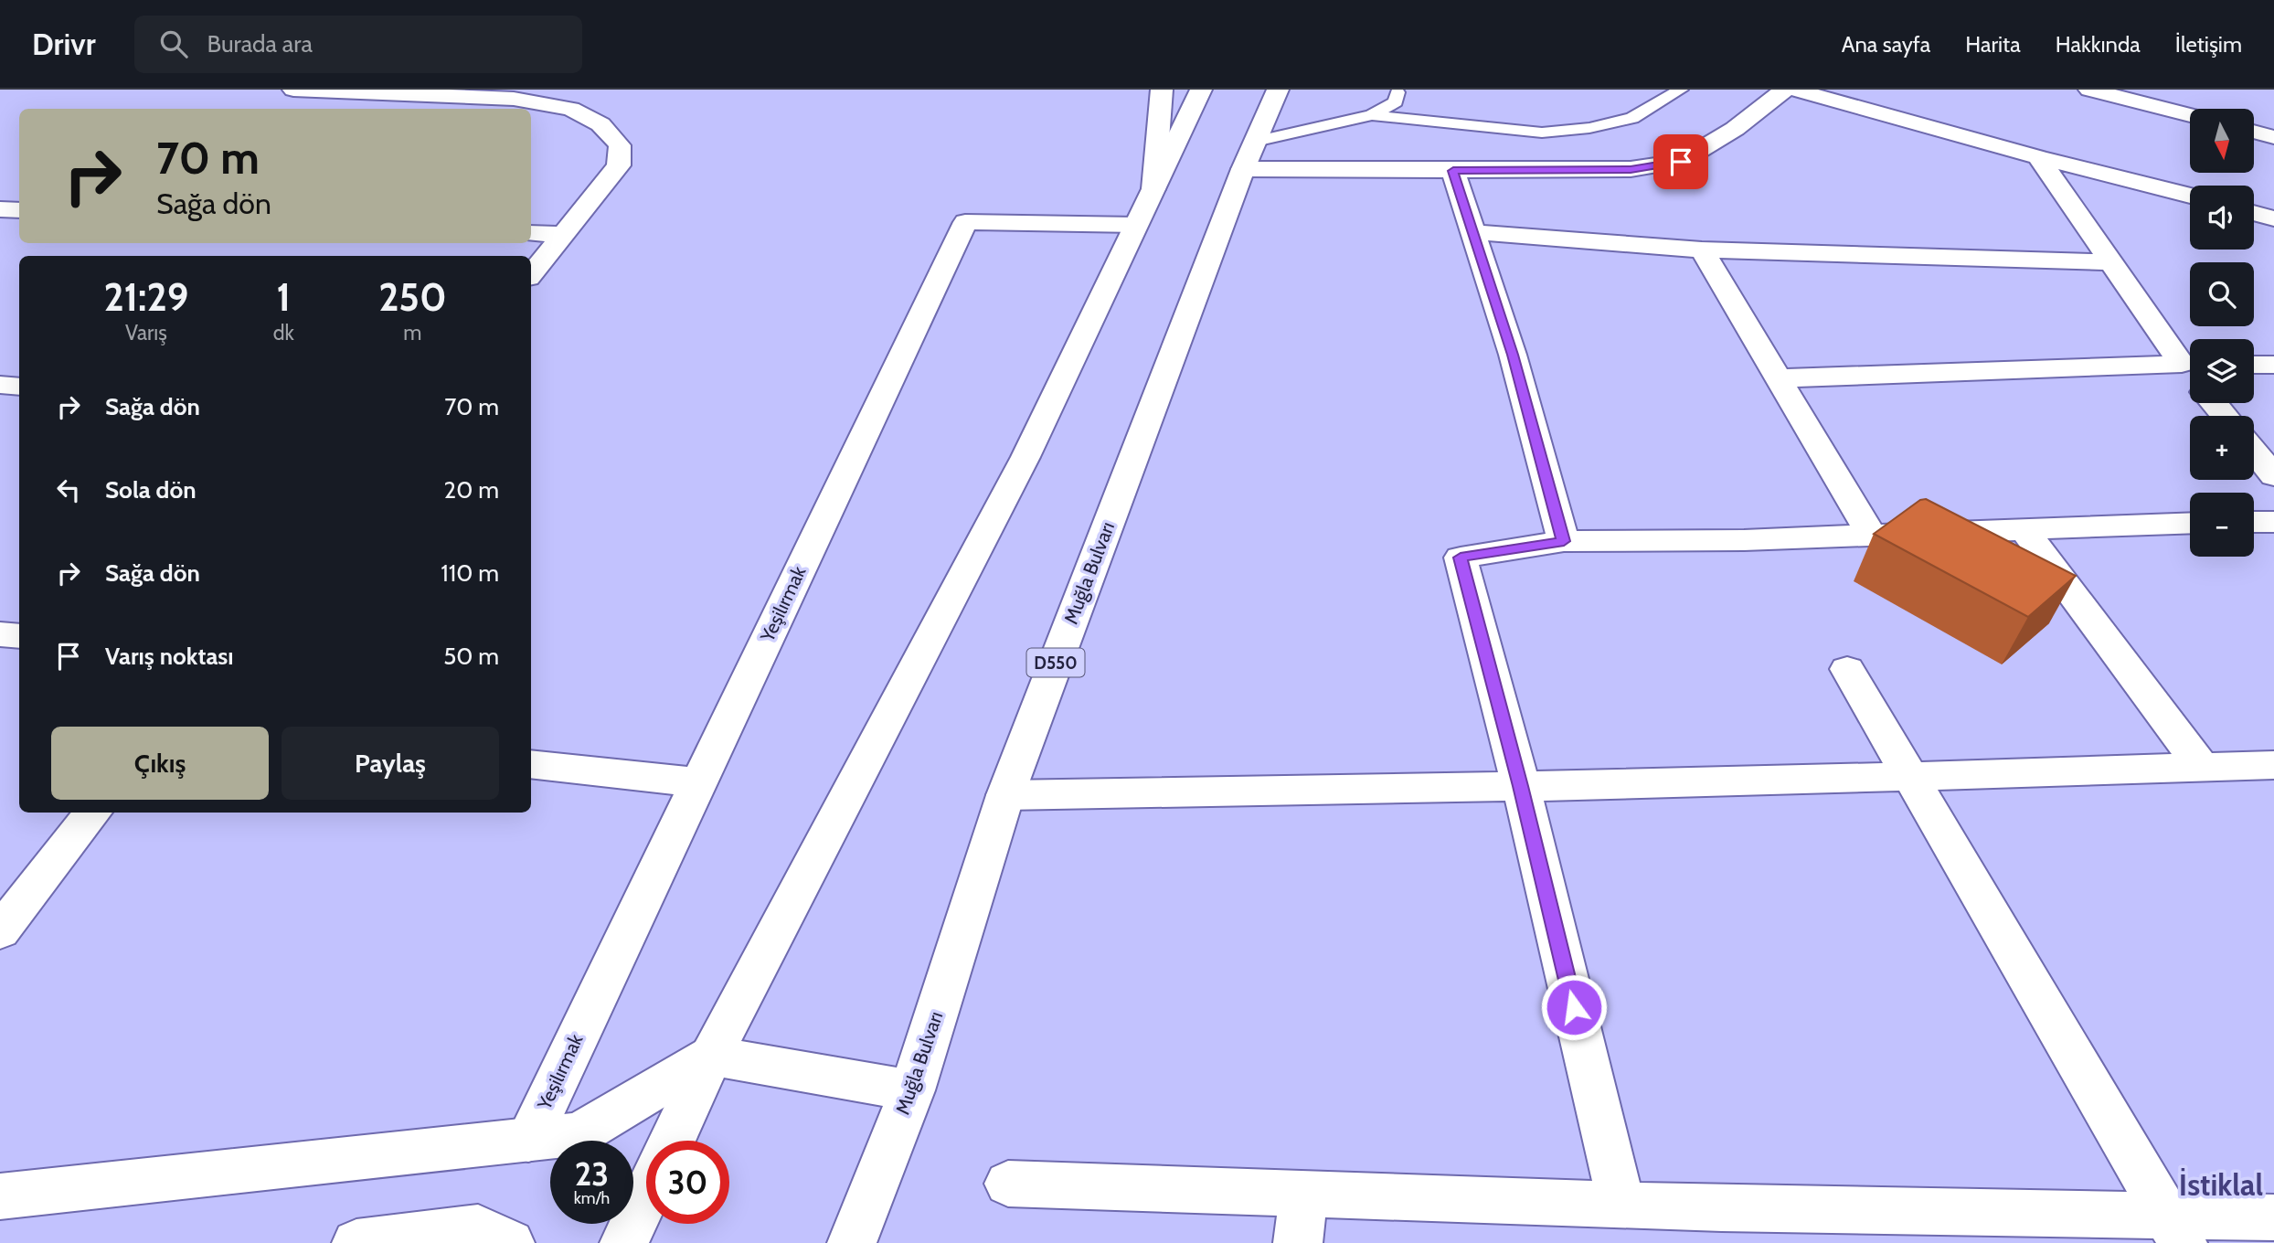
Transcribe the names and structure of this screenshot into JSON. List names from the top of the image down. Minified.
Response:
{"streets":{"main road":["Muğla Bulvarı","Yeşilırmak","D550"]},"districts":["İstiklal"],"north":"bottom","page":{"header":"Drivr","search":"Burada ara","nav":["Ana sayfa","Harita","Hakkında","İletişim"],"map_buttons":["+","−"],"turn":["70 m","Sağa dön"],"eta":["21:29","Varış","1","dk","250","m"],"list":[{"name":"Sağa dön","value":"70 m"},{"name":"Sola dön","value":"20 m"},{"name":"Sağa dön","value":"110 m"},{"name":"Varış noktası","value":"50 m"}],"buttons":["Çıkış","Paylaş"],"speed":"23 km/h","limit":"30"}}
